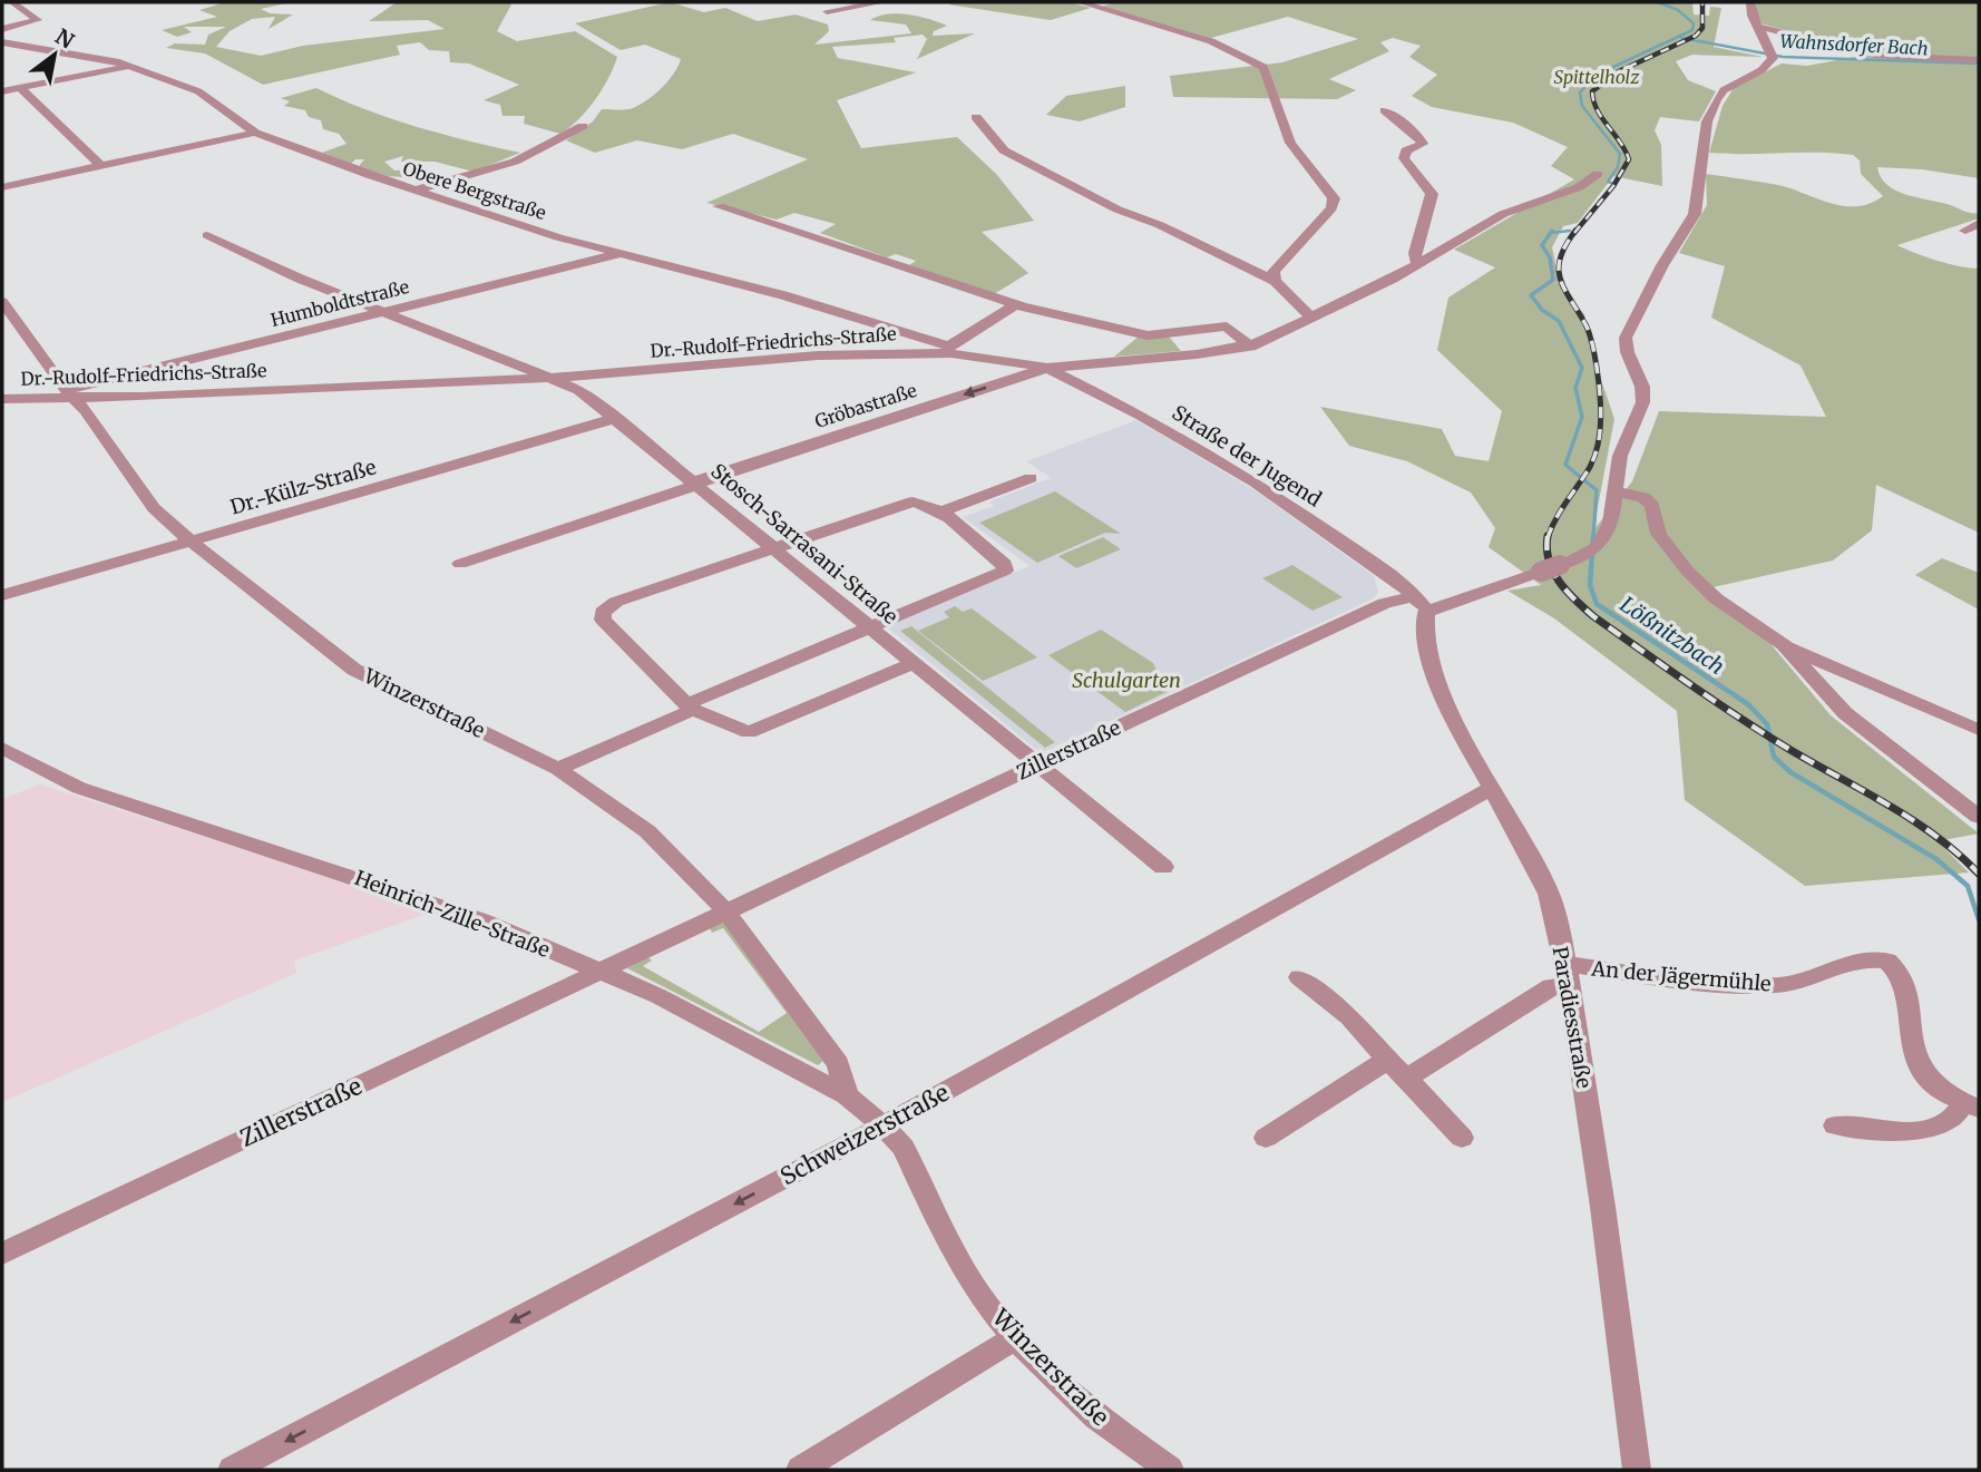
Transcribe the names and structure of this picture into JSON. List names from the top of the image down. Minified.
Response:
{"streets":{"street":["Obere Bergstraße","Humboldtstraße","Dr.-Rudolf-Friedrichs-Straße","Gröbastraße","Straße der Jugend","Dr.-Külz-Straße","Stosch-Sarrasani-Straße","Winzerstraße","Zillerstraße","Heinrich-Zille-Straße","An der Jägermühle","Paradiesstraße","Schweizerstraße"]},"crossings":[["Obere Bergstraße","Humboldtstraße"],["Obere Bergstraße","Dr.-Rudolf-Friedrichs-Straße"],["Humboldtstraße","Dr.-Rudolf-Friedrichs-Straße"],["Humboldtstraße","Stosch-Sarrasani-Straße"],["Humboldtstraße","Winzerstraße"],["Dr.-Rudolf-Friedrichs-Straße","Gröbastraße"],["Dr.-Rudolf-Friedrichs-Straße","Straße der Jugend"],["Dr.-Rudolf-Friedrichs-Straße","Stosch-Sarrasani-Straße"],["Dr.-Rudolf-Friedrichs-Straße","Winzerstraße"],["Gröbastraße","Straße der Jugend"],["Gröbastraße","Stosch-Sarrasani-Straße"],["Straße der Jugend","Zillerstraße"],["Straße der Jugend","Paradiesstraße"],["Dr.-Külz-Straße","Stosch-Sarrasani-Straße"],["Dr.-Külz-Straße","Winzerstraße"],["Stosch-Sarrasani-Straße","Zillerstraße"],["Winzerstraße","Zillerstraße"],["Winzerstraße","Heinrich-Zille-Straße"],["Winzerstraße","Schweizerstraße"],["Zillerstraße","Heinrich-Zille-Straße"],["Zillerstraße","Paradiesstraße"],["Heinrich-Zille-Straße","Schweizerstraße"],["An der Jägermühle","Paradiesstraße"],["Paradiesstraße","Schweizerstraße"]],"one_way":["Schweizerstraße"],"water":["Wahnsdorfer Bach","Lößnitzbach"],"parks":["Spittelholz","Schulgarten"],"north":"top right"}
